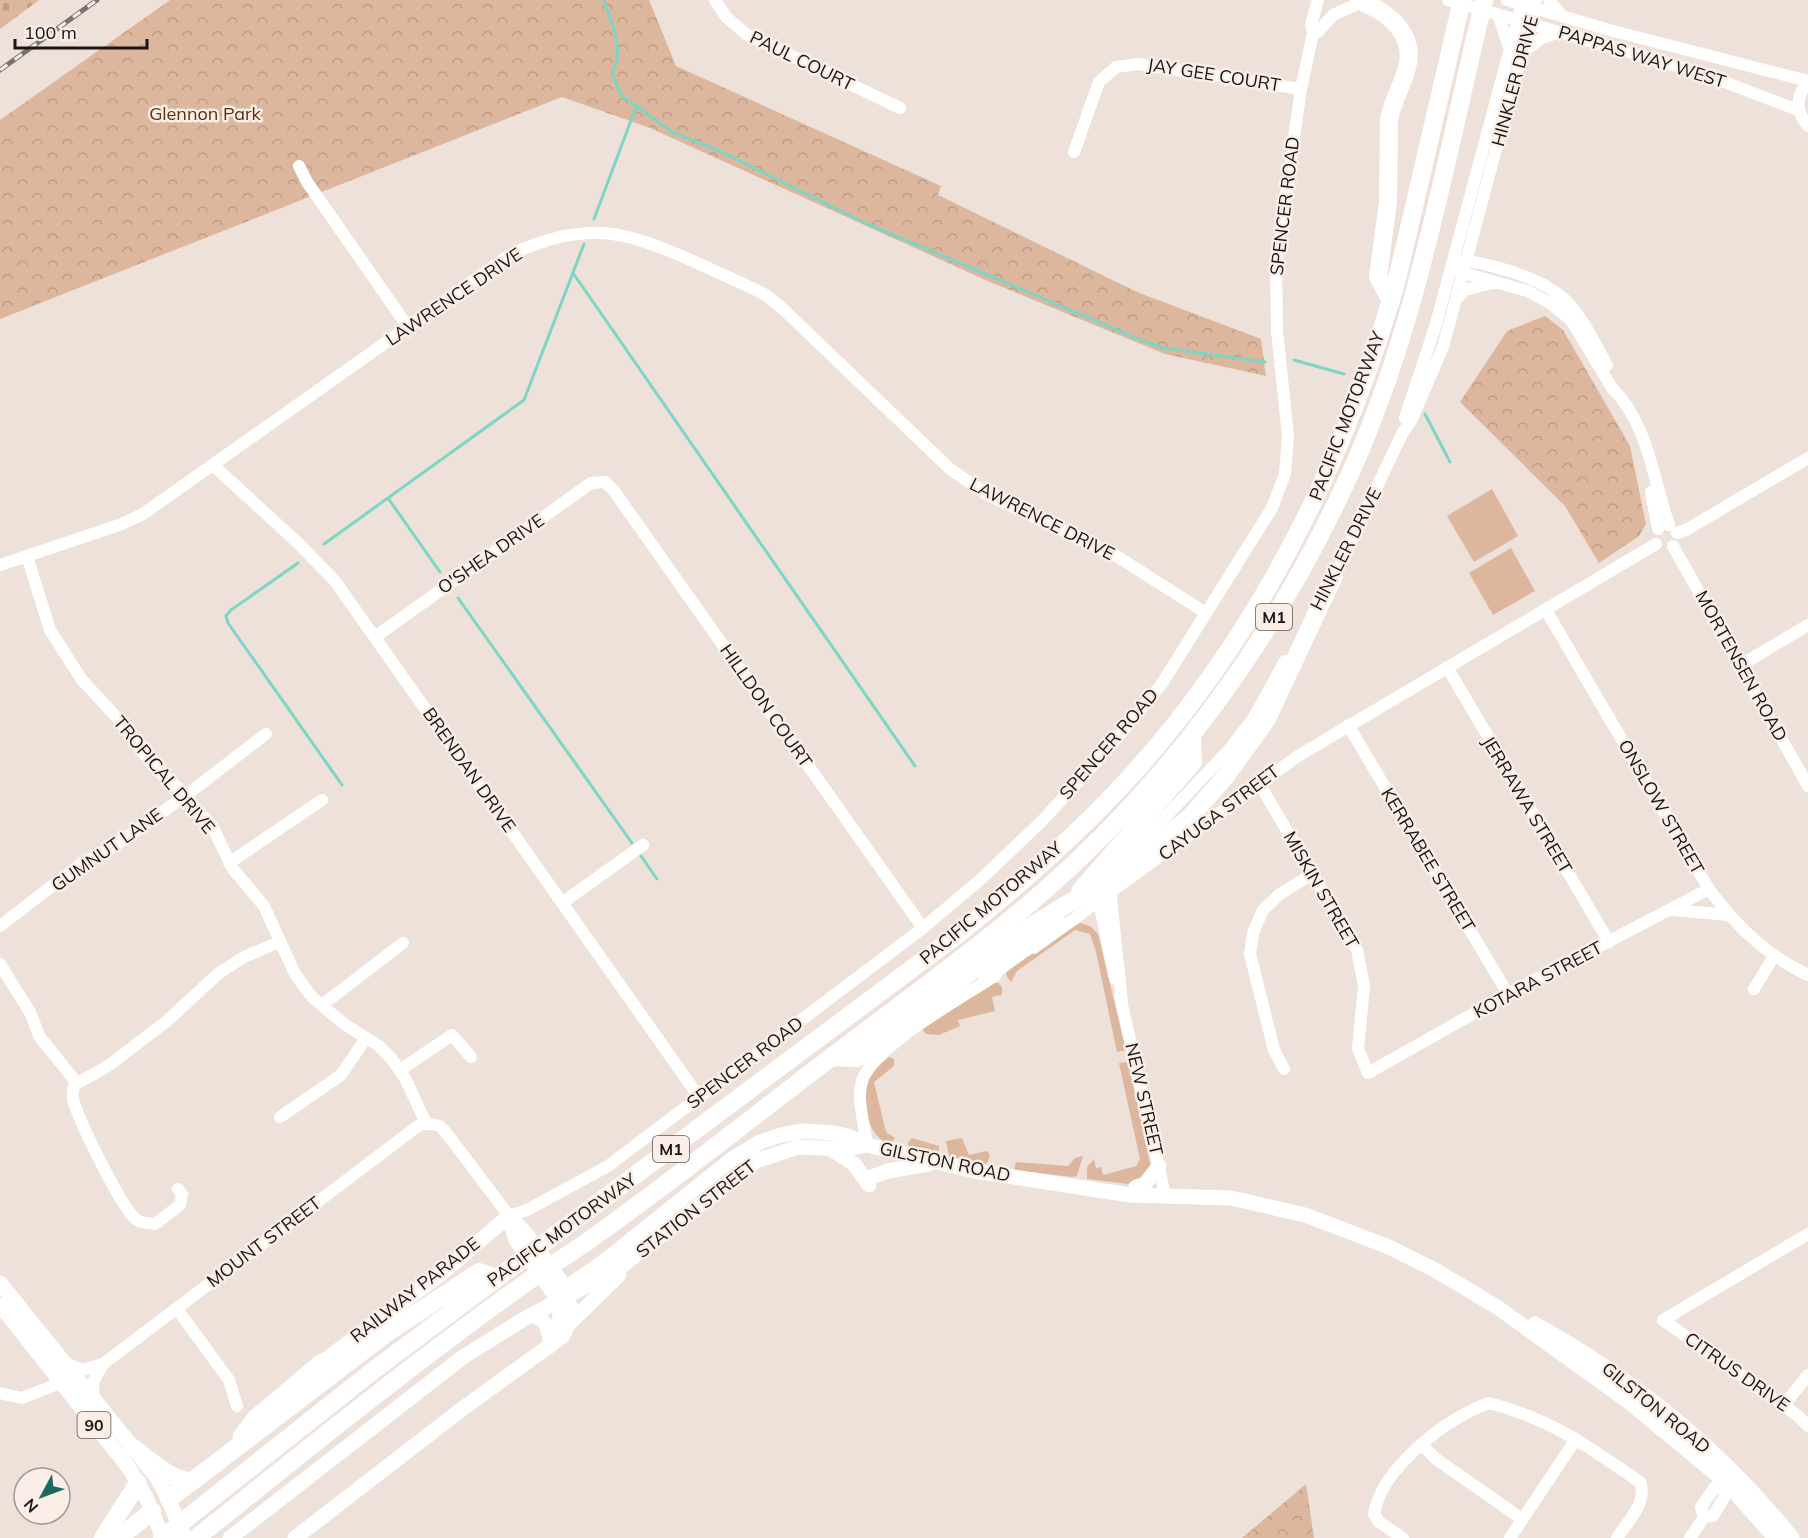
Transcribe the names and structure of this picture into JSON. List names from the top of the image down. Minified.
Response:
{"streets":{"highway":["PACIFIC MOTORWAY","M1"],"main road":["GILSTON ROAD","STATION STREET","RAILWAY PARADE","90"],"street":["PAPPAS WAY WEST","PAUL COURT","JAY GEE COURT","HINKLER DRIVE","SPENCER ROAD","LAWRENCE DRIVE","O'SHEA DRIVE","MORTENSEN ROAD","HILLDON COURT","BRENDAN DRIVE","TROPICAL DRIVE","JERRAWA STREET","ONSLOW STREET","CAYUGA STREET","GUMNUT LANE","KERRABEE STREET","MISKIN STREET","KOTARA STREET","NEW STREET","MOUNT STREET","CITRUS DRIVE"]},"crossings":[["PAPPAS WAY WEST","HINKLER DRIVE"],["JAY GEE COURT","SPENCER ROAD"],["HINKLER DRIVE","CAYUGA STREET"],["HINKLER DRIVE","NEW STREET"],["SPENCER ROAD","LAWRENCE DRIVE"],["SPENCER ROAD","HILLDON COURT"],["SPENCER ROAD","BRENDAN DRIVE"],["SPENCER ROAD","RAILWAY PARADE"],["LAWRENCE DRIVE","BRENDAN DRIVE"],["LAWRENCE DRIVE","TROPICAL DRIVE"],["PACIFIC MOTORWAY","90"],["O'SHEA DRIVE","HILLDON COURT"],["O'SHEA DRIVE","BRENDAN DRIVE"],["MORTENSEN ROAD","CAYUGA STREET"],["TROPICAL DRIVE","GUMNUT LANE"],["TROPICAL DRIVE","MOUNT STREET"],["JERRAWA STREET","CAYUGA STREET"],["JERRAWA STREET","KOTARA STREET"],["ONSLOW STREET","CAYUGA STREET"],["ONSLOW STREET","KOTARA STREET"],["CAYUGA STREET","KERRABEE STREET"],["CAYUGA STREET","MISKIN STREET"],["CAYUGA STREET","NEW STREET"],["CAYUGA STREET","GILSTON ROAD"],["CAYUGA STREET","STATION STREET"],["KERRABEE STREET","KOTARA STREET"],["MISKIN STREET","KOTARA STREET"],["NEW STREET","GILSTON ROAD"],["GILSTON ROAD","STATION STREET"]],"parks":["Glennon Park"],"scale_bar":"100 m","north":"bottom left"}
